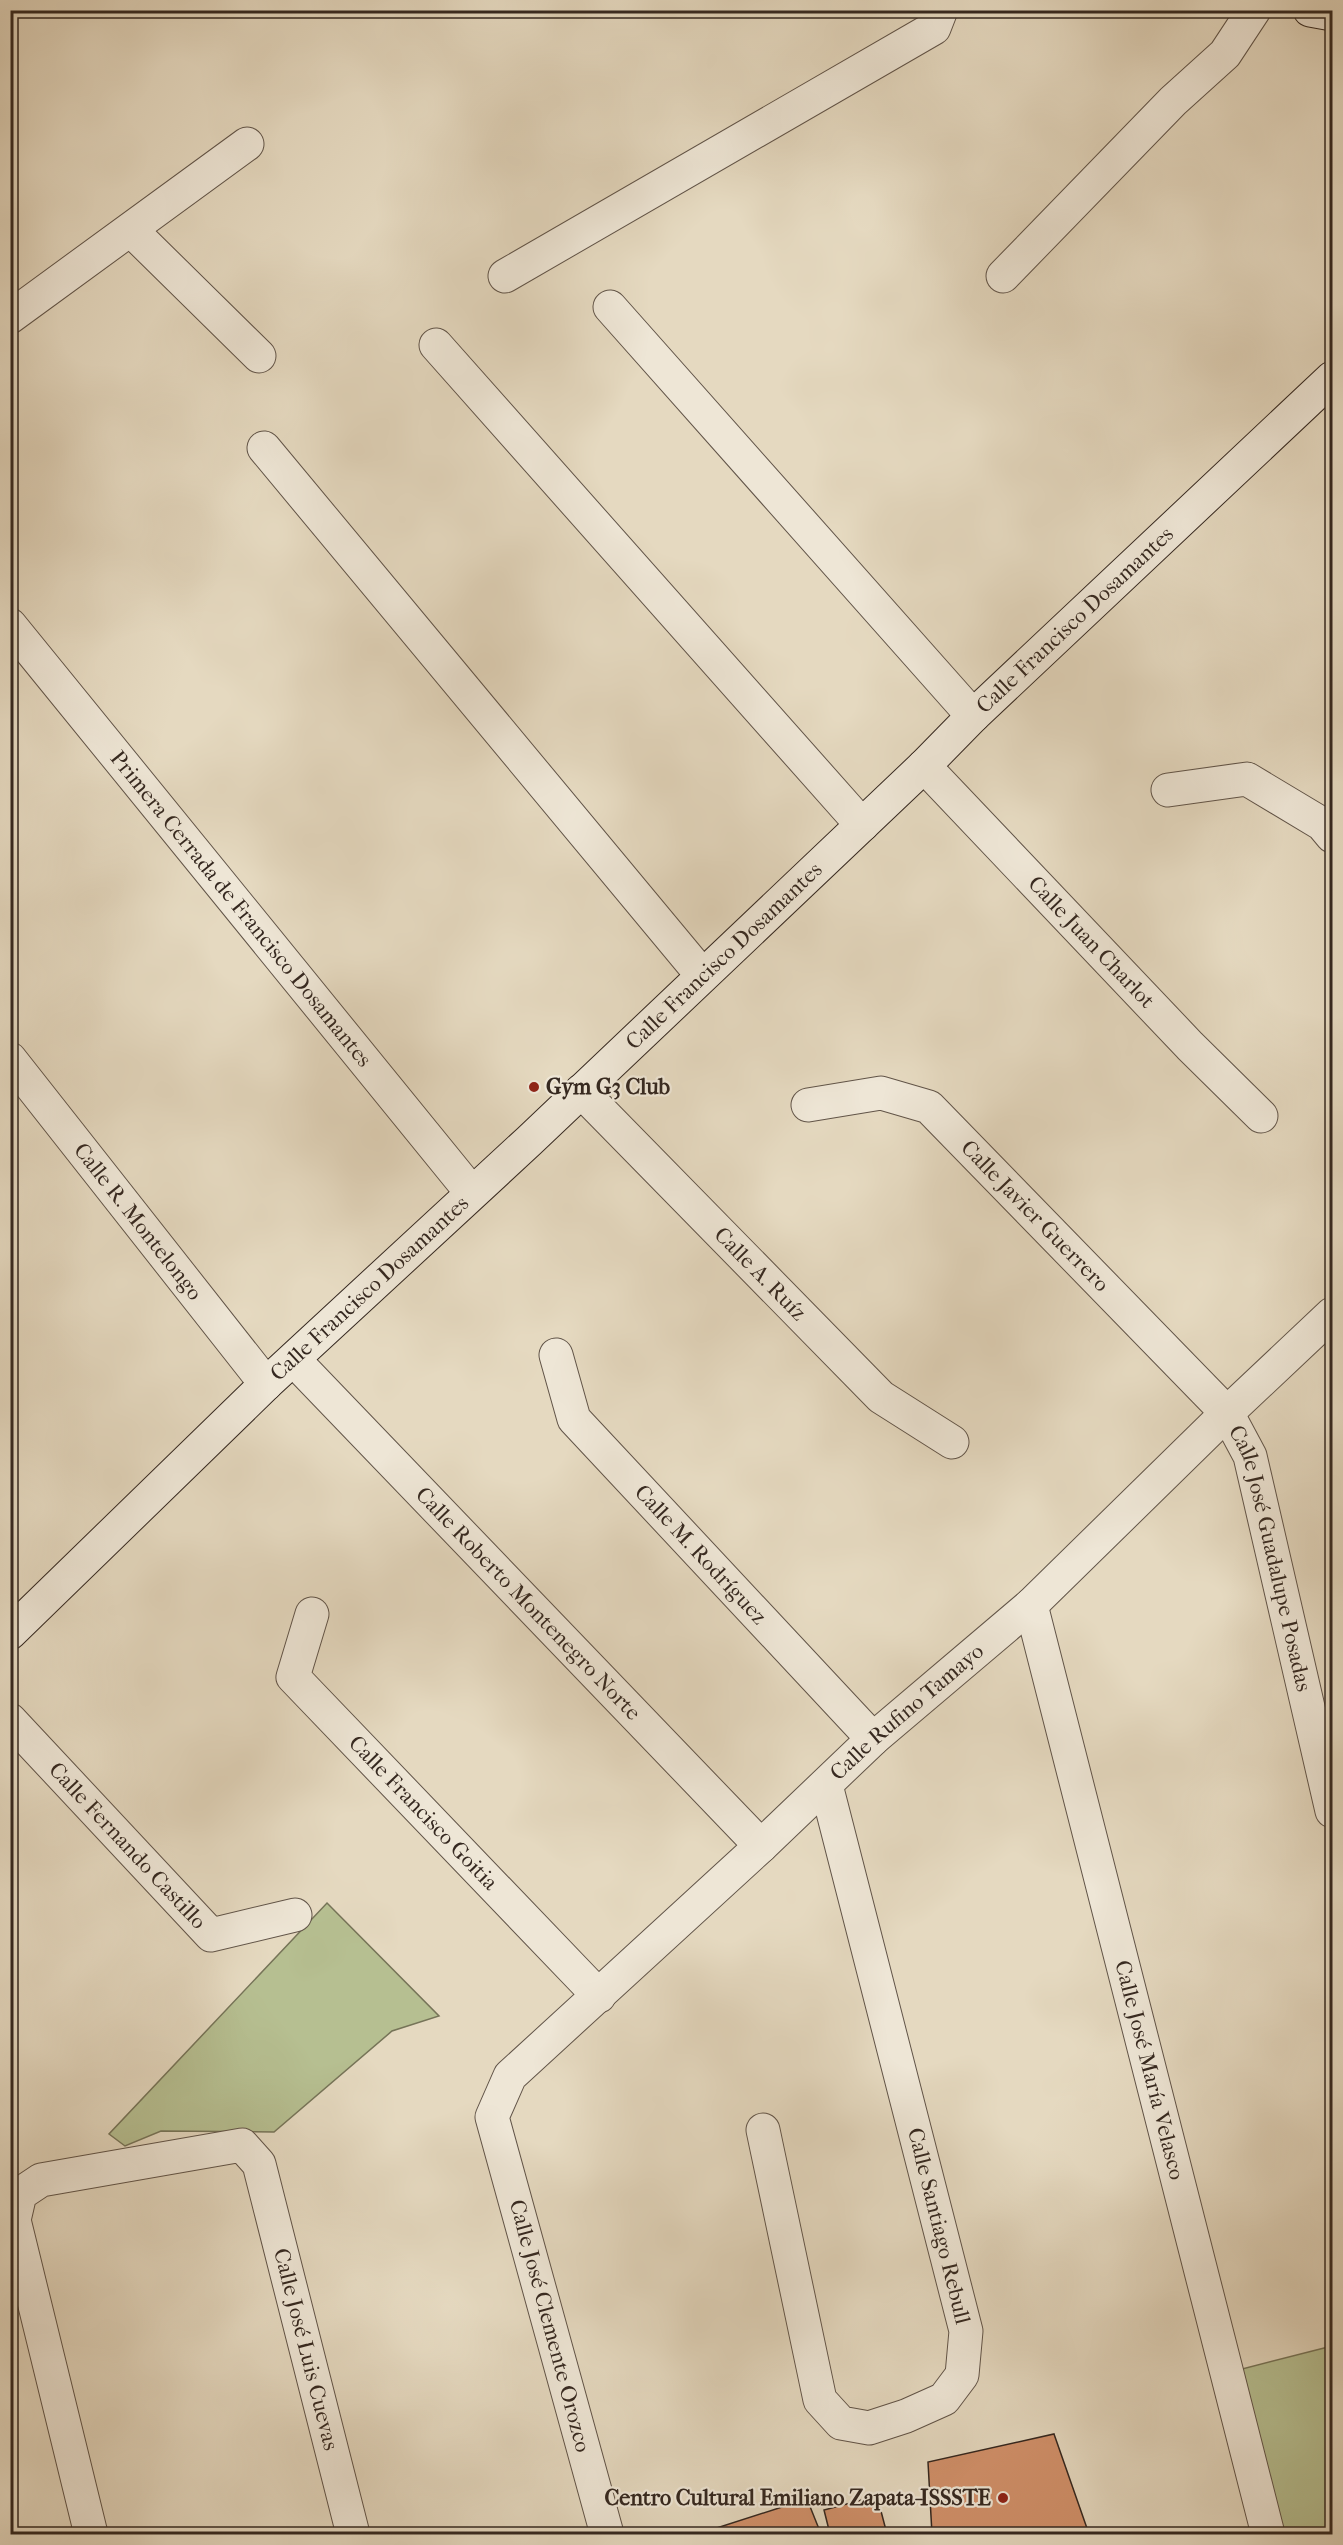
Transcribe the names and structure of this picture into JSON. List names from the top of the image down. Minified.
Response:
{"streets":{"street":["Calle Francisco Dosamantes","Primera Cerrada de Francisco Dosamantes","Calle Juan Charlot","Calle Javier Guerrero","Calle R. Montelongo","Calle A. Ruíz","Calle M. Rodríguez","Calle José Guadalupe Posadas","Calle Roberto Montenegro Norte","Calle Rufino Tamayo","Calle Francisco Goitia","Calle Fernando Castillo","Calle José María Velasco","Calle Santiago Rebull","Calle José Clemente Orozco","Calle José Luis Cuevas"]},"crossings":[["Calle Francisco Dosamantes","Primera Cerrada de Francisco Dosamantes"],["Calle Francisco Dosamantes","Calle Juan Charlot"],["Calle Francisco Dosamantes","Calle R. Montelongo"],["Calle Francisco Dosamantes","Calle A. Ruíz"],["Calle Francisco Dosamantes","Calle Roberto Montenegro Norte"],["Calle Javier Guerrero","Calle José Guadalupe Posadas"],["Calle Javier Guerrero","Calle Rufino Tamayo"],["Calle M. Rodríguez","Calle Rufino Tamayo"],["Calle José Guadalupe Posadas","Calle Rufino Tamayo"],["Calle Roberto Montenegro Norte","Calle Rufino Tamayo"],["Calle Rufino Tamayo","Calle Francisco Goitia"],["Calle Rufino Tamayo","Calle José María Velasco"],["Calle Rufino Tamayo","Calle Santiago Rebull"],["Calle Rufino Tamayo","Calle José Clemente Orozco"]],"places":["Gym G3 Club","Centro Cultural Emiliano Zapata-ISSSTE"]}
